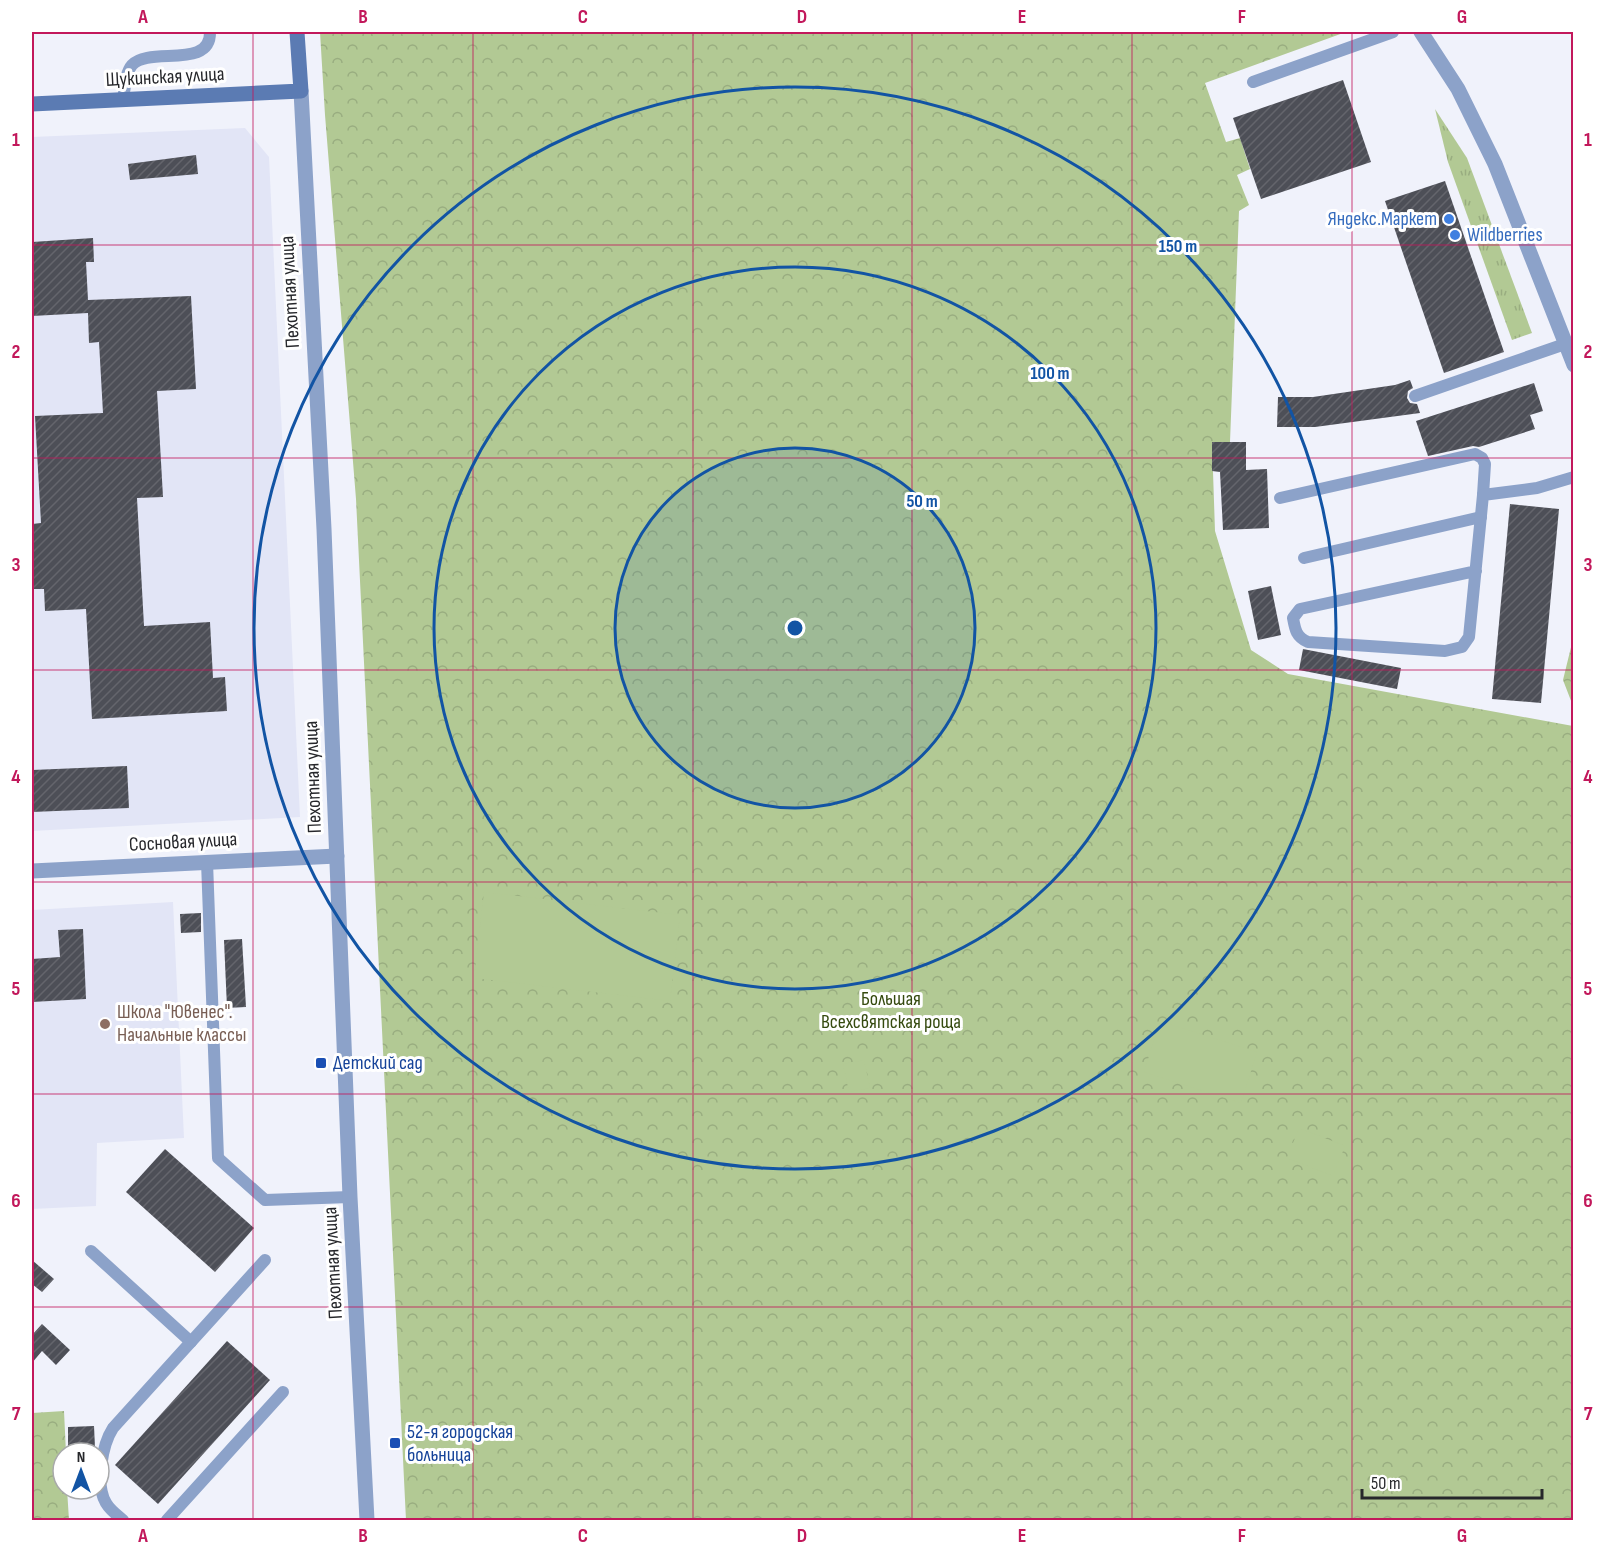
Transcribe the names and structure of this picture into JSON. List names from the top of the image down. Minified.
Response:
{"streets":{"main road":["Щукинская улица","Пехотная улица"],"street":["Сосновая улица"]},"crossings":[["Щукинская улица","Пехотная улица"],["Пехотная улица","Сосновая улица"]],"parks":["Большая Всехсвятская роща"],"places":{"other":["Яндекс.Маркет","Wildberries","Школа \"Ювенес\". Начальные классы"],"transit":["Детский сад","52-я городская больница"]},"scale_bar":"50 m","north":"top","grid":{"columns":["A","B","C","D","E","F","G"],"rows":["1","2","3","4","5","6","7"]},"rings":["150 m","100 m","50 m"]}
